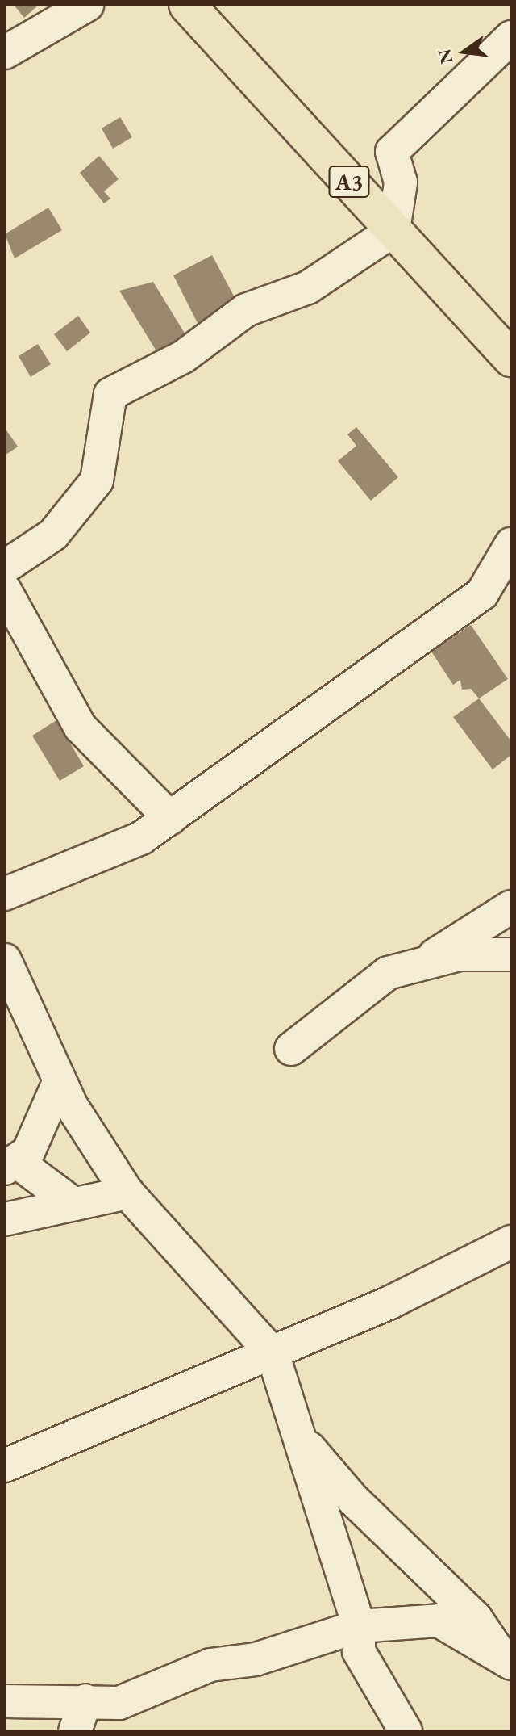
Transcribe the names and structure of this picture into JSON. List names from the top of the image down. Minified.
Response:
{"streets":{"highway":["A3"]},"north":"left"}
